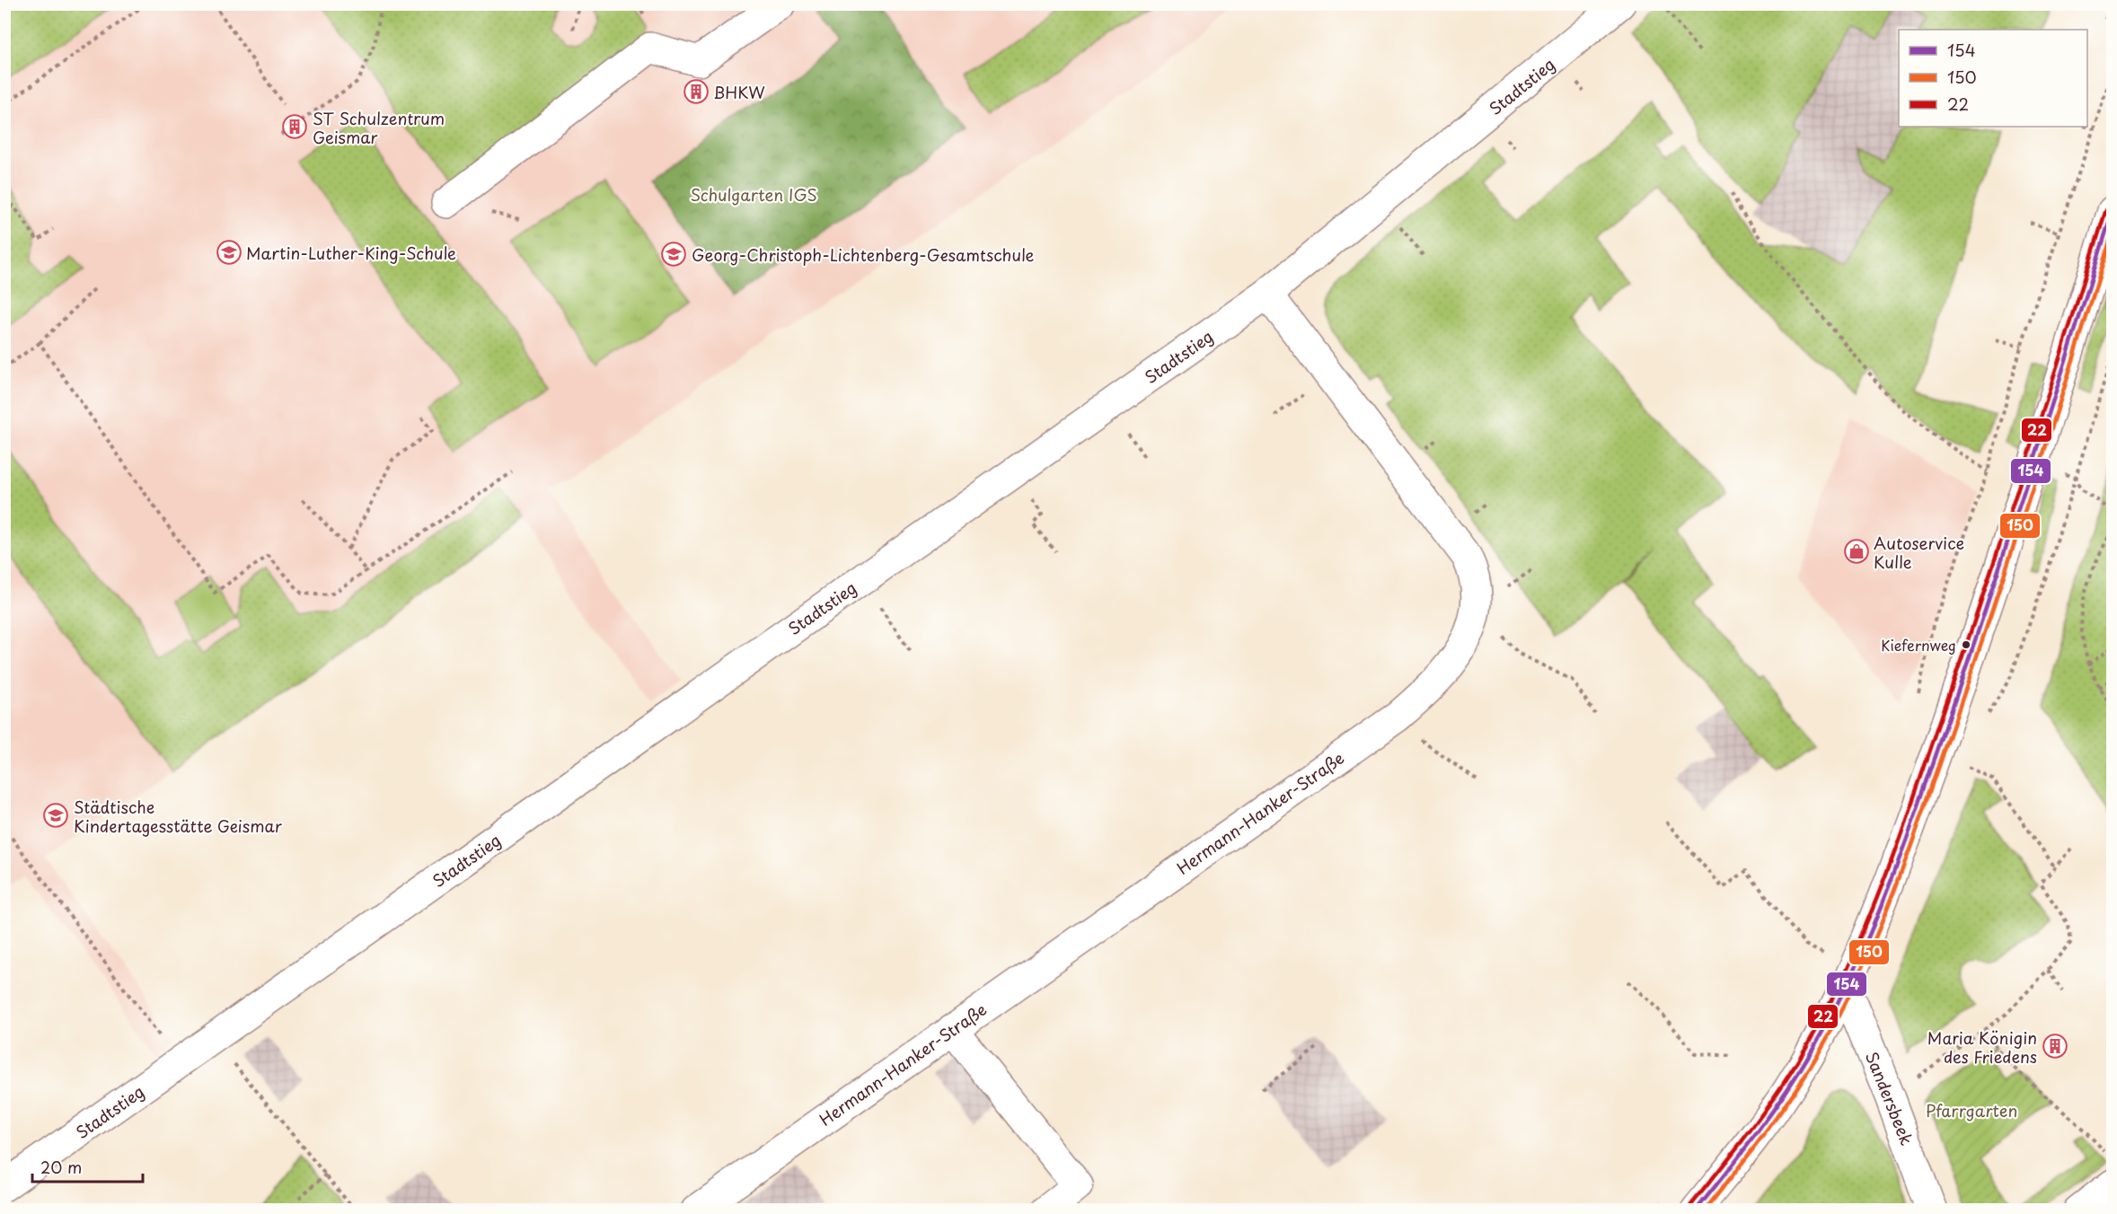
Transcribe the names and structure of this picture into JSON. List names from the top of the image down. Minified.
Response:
{"streets":{"street":["Stadtstieg","Hermann-Hanker-Straße","Sandersbeek"]},"crossings":[["Stadtstieg","Hermann-Hanker-Straße"]],"parks":["Schulgarten IGS","Pfarrgarten"],"places":{"building":["BHKW","ST Schulzentrum Geismar","Maria Königin des Friedens"],"school or university":["Martin-Luther-King-Schule","Georg-Christoph-Lichtenberg-Gesamtschule","Städtische Kindertagesstätte Geismar"],"shop":["Autoservice Kulle"],"other":["Kiefernweg"]},"lines":["transit line 22","transit line 154","transit line 150"],"legend":["154","150","22"],"scale_bar":"20 m"}
